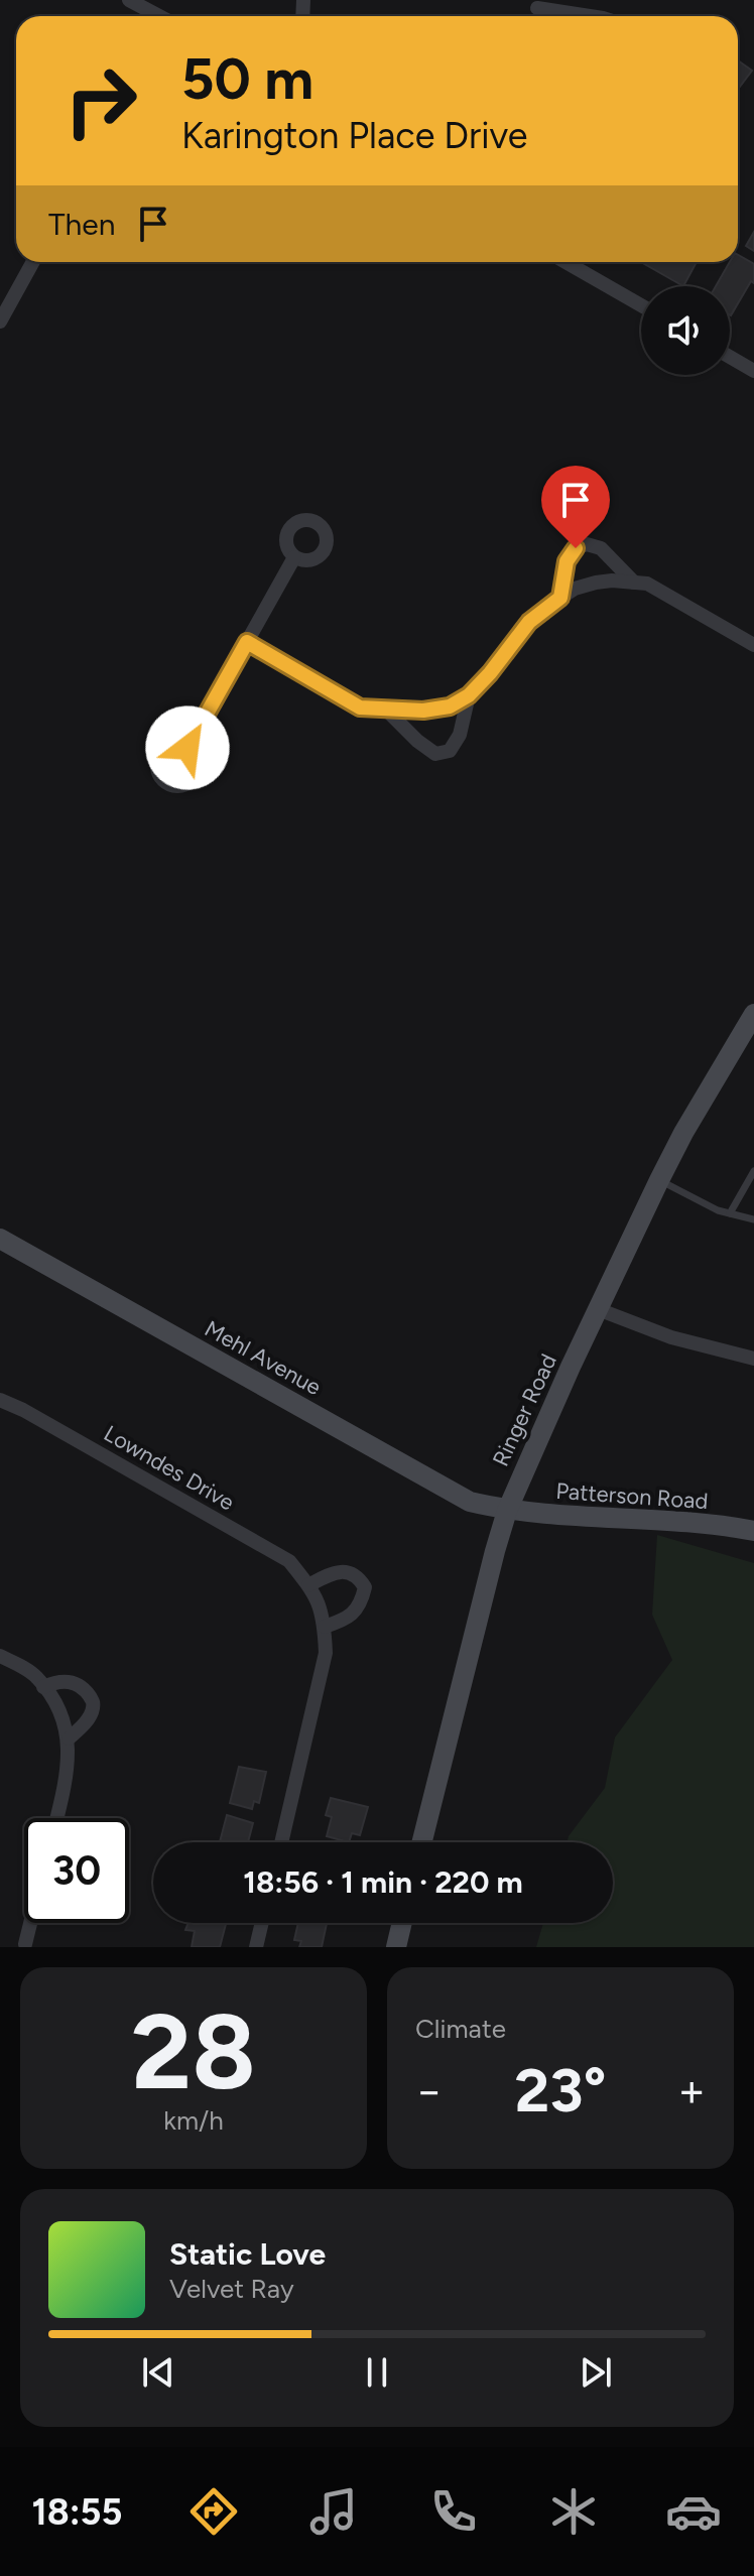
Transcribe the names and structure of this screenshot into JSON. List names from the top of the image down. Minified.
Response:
{"streets":{"street":["Mehl Avenue","Ringer Road","Lowndes Drive","Patterson Road"]},"crossings":[["Mehl Avenue","Ringer Road"],["Mehl Avenue","Patterson Road"],["Ringer Road","Patterson Road"]],"page":{"turn":["50 m","Karington Place Drive"],"then":"Then","limit":"30","trip":"18:56 · 1 min · 220 m","tile":[["28","km/h"],"Climate"],"heat":["−","23°","+"],"song":["Static Love","Velvet Ray"],"tabs":"18:55"}}
